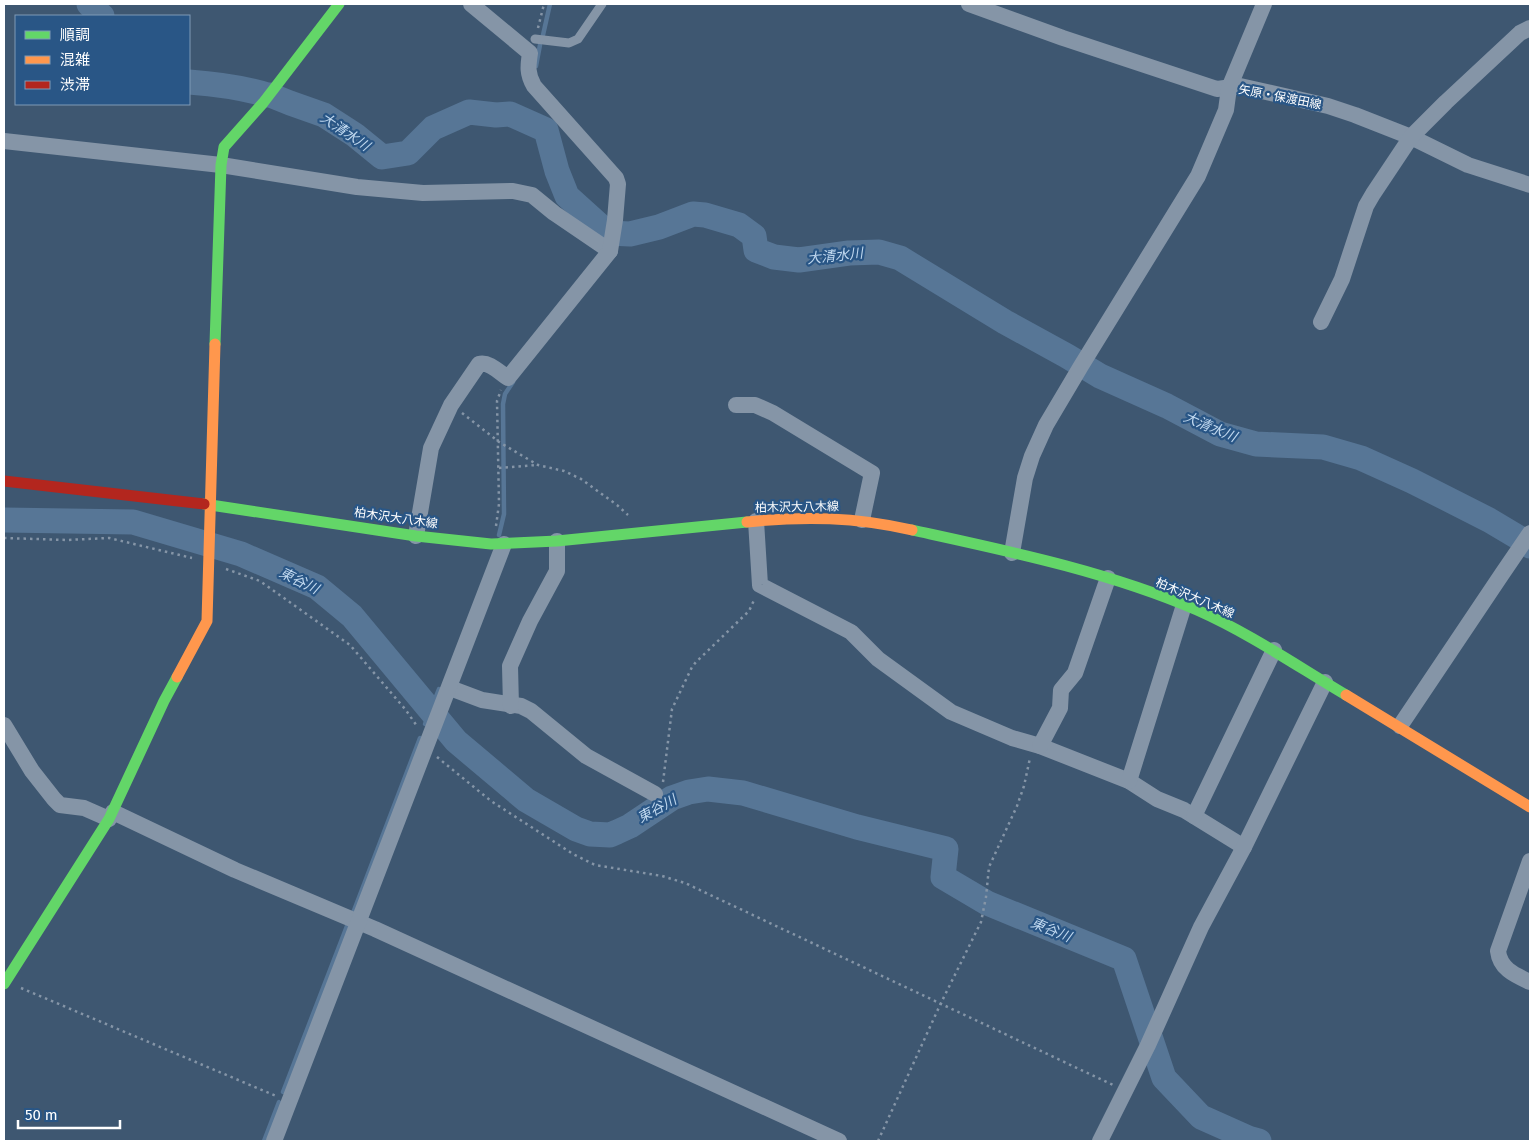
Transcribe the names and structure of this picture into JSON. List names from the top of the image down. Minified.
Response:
{"streets":{"main road":["柏木沢大八木線"],"street":["矢原・保渡田線"]},"water":["大清水川","東谷川"],"legend":["順調","混雑","渋滞"],"scale_bar":"50 m"}
